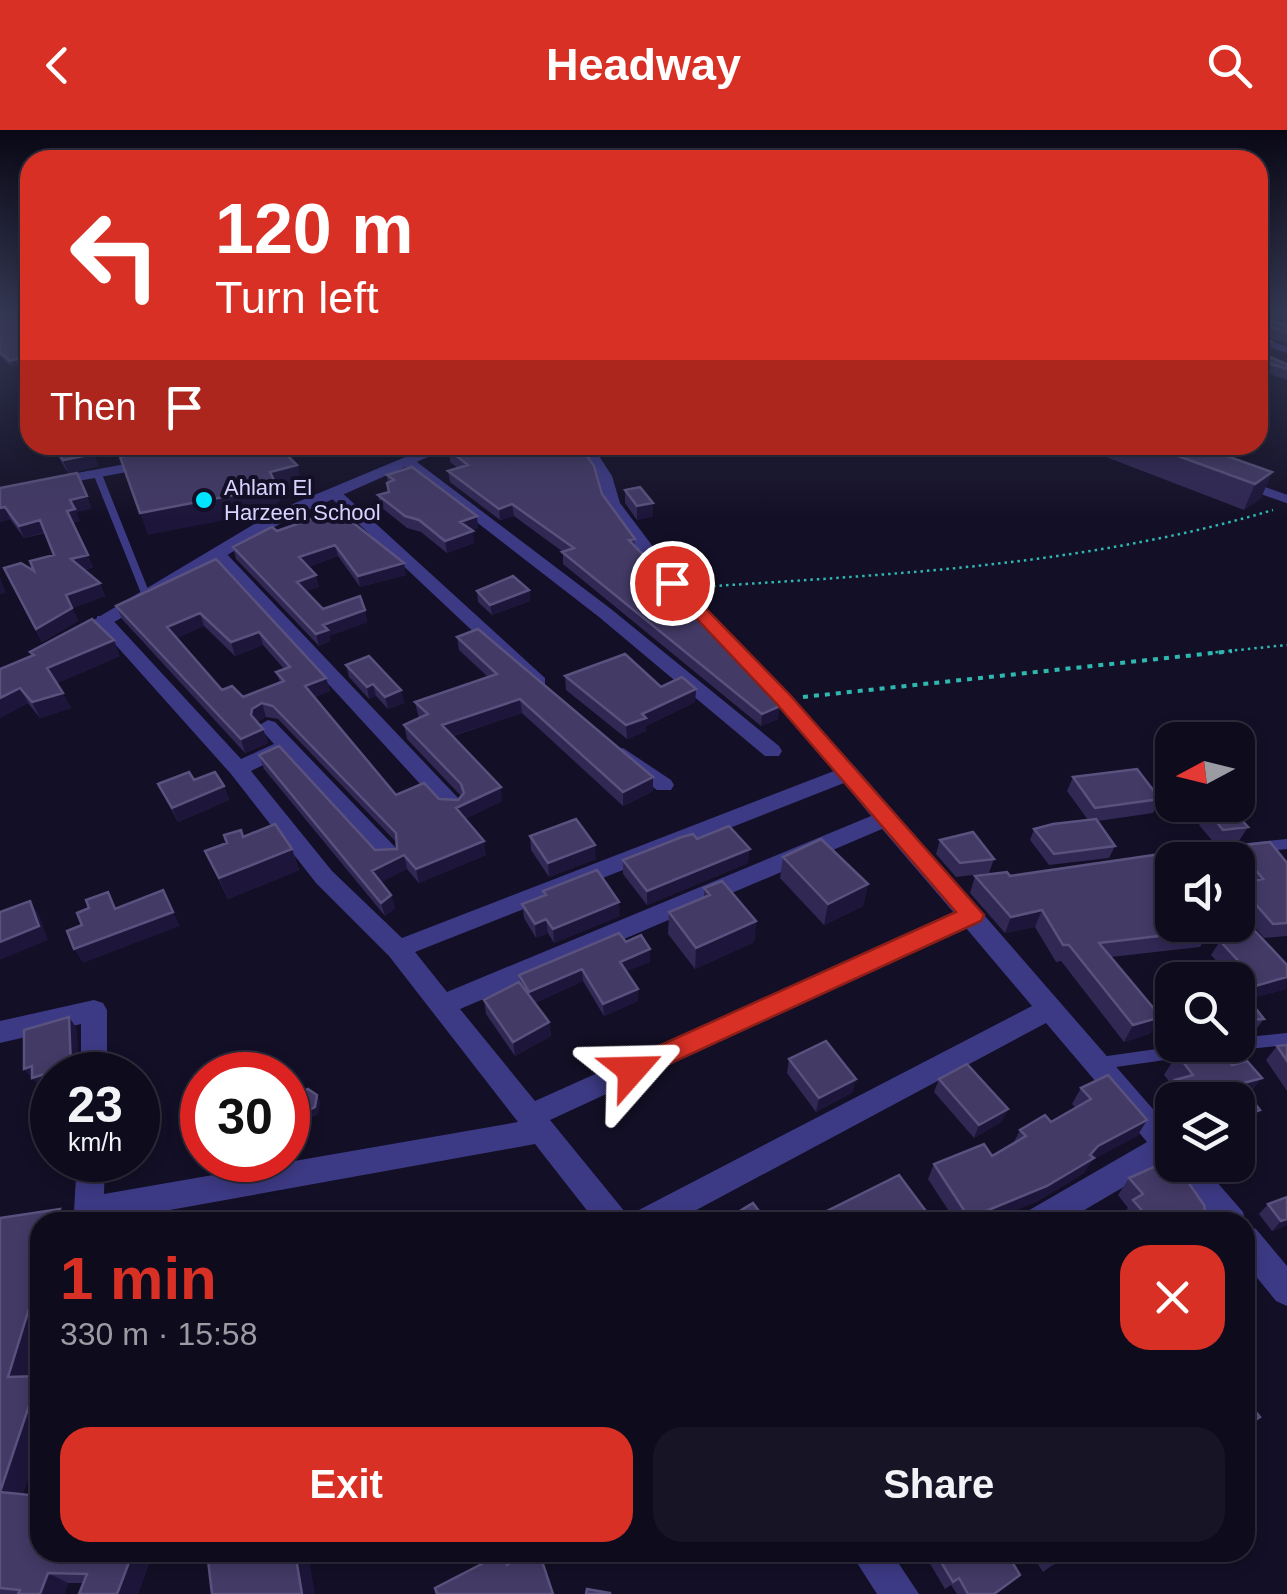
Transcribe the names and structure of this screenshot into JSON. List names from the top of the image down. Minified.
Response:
{"places":["Ahlam El Harzeen School"],"north":"left","page":{"header":"Headway","turn":["120 m","Turn left"],"then":"Then","speed":"23 km/h","limit":"30","heading":["1 min","330 m · 15:58"],"buttons":["Exit","Share"]}}
